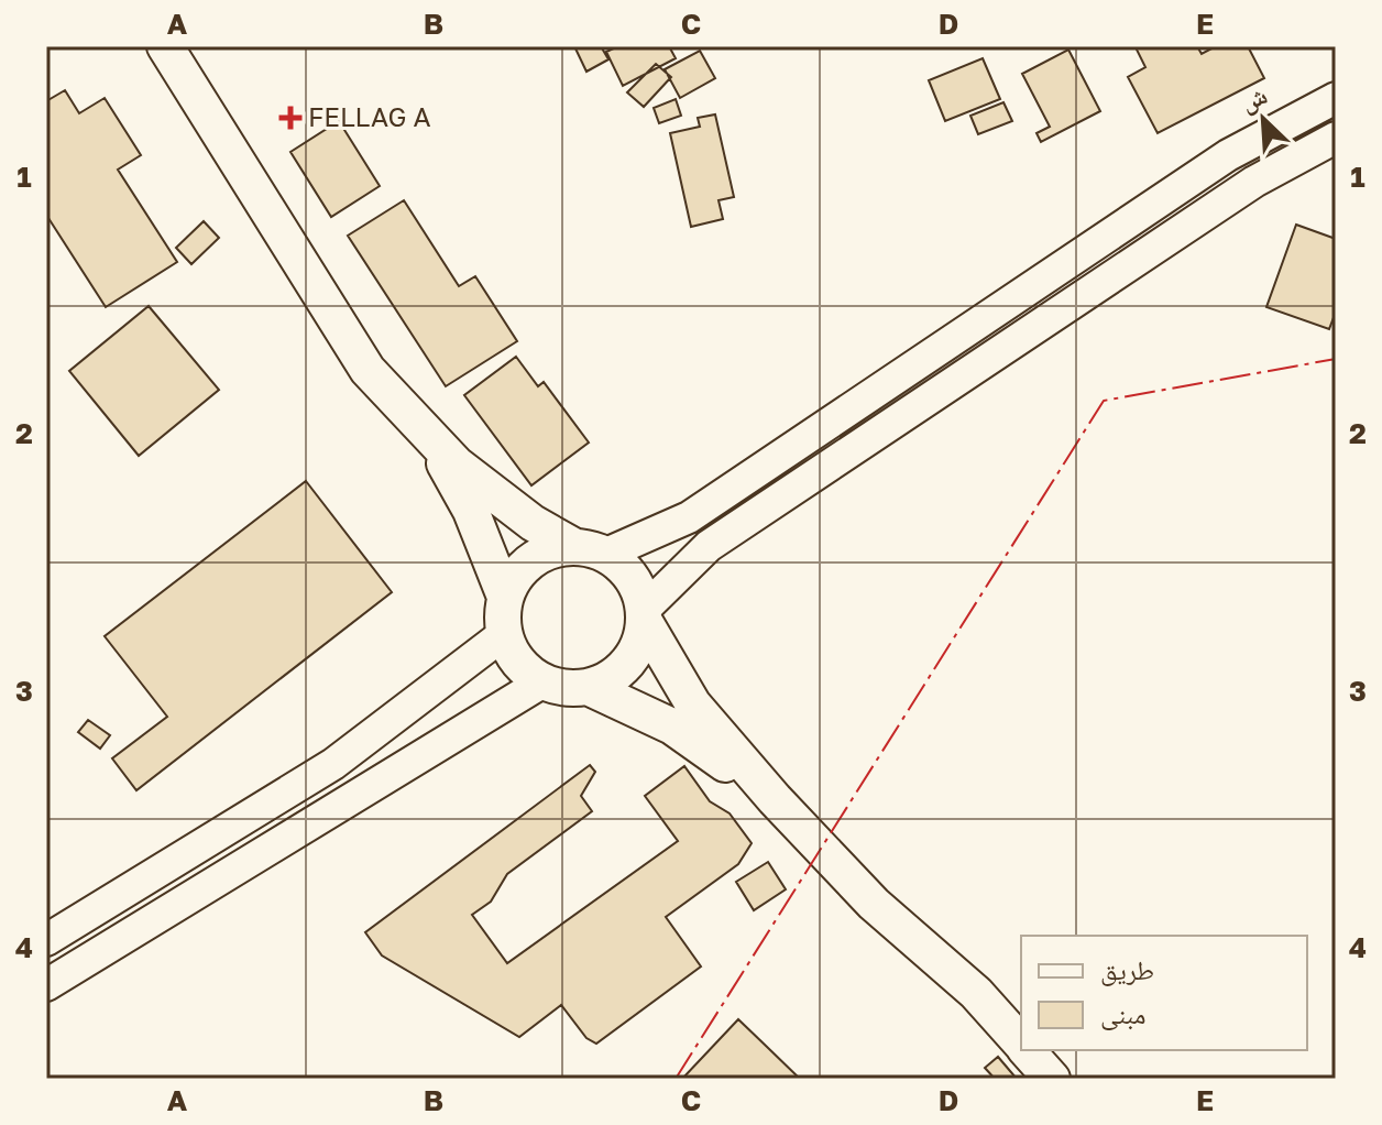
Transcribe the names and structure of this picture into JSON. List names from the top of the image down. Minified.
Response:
{"places":{"health":["FELLAG A"]},"legend":["طريق","مبنى"],"north":"top left","grid":{"columns":["A","B","C","D","E"],"rows":["1","2","3","4"]}}
